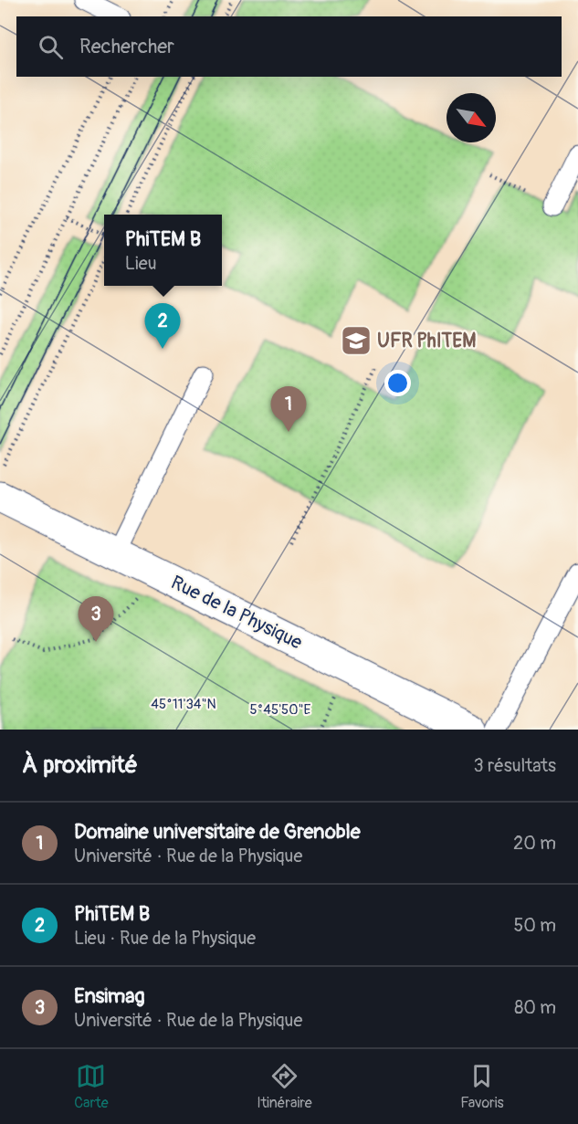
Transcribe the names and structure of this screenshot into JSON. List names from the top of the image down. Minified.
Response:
{"streets":{"street":["Rue de la Physique"]},"places":{"school or university":["UFR PhITEM"]},"north":"bottom right","page":{"search":"Rechercher","popup":["PhiTEM B","Lieu"],"pins":["2","1","3"],"heading":["À proximité","3 résultats"],"list":[{"mark":"1","name":"Domaine universitaire de Grenoble","note":"Université · Rue de la Physique","value":"20 m"},{"mark":"2","name":"PhiTEM B","note":"Lieu · Rue de la Physique","value":"50 m"},{"mark":"3","name":"Ensimag","note":"Université · Rue de la Physique","value":"80 m"}],"nav":["Carte","Itinéraire","Favoris"]},"coordinates":["45°11'34\"N","5°45'50\"E"]}
